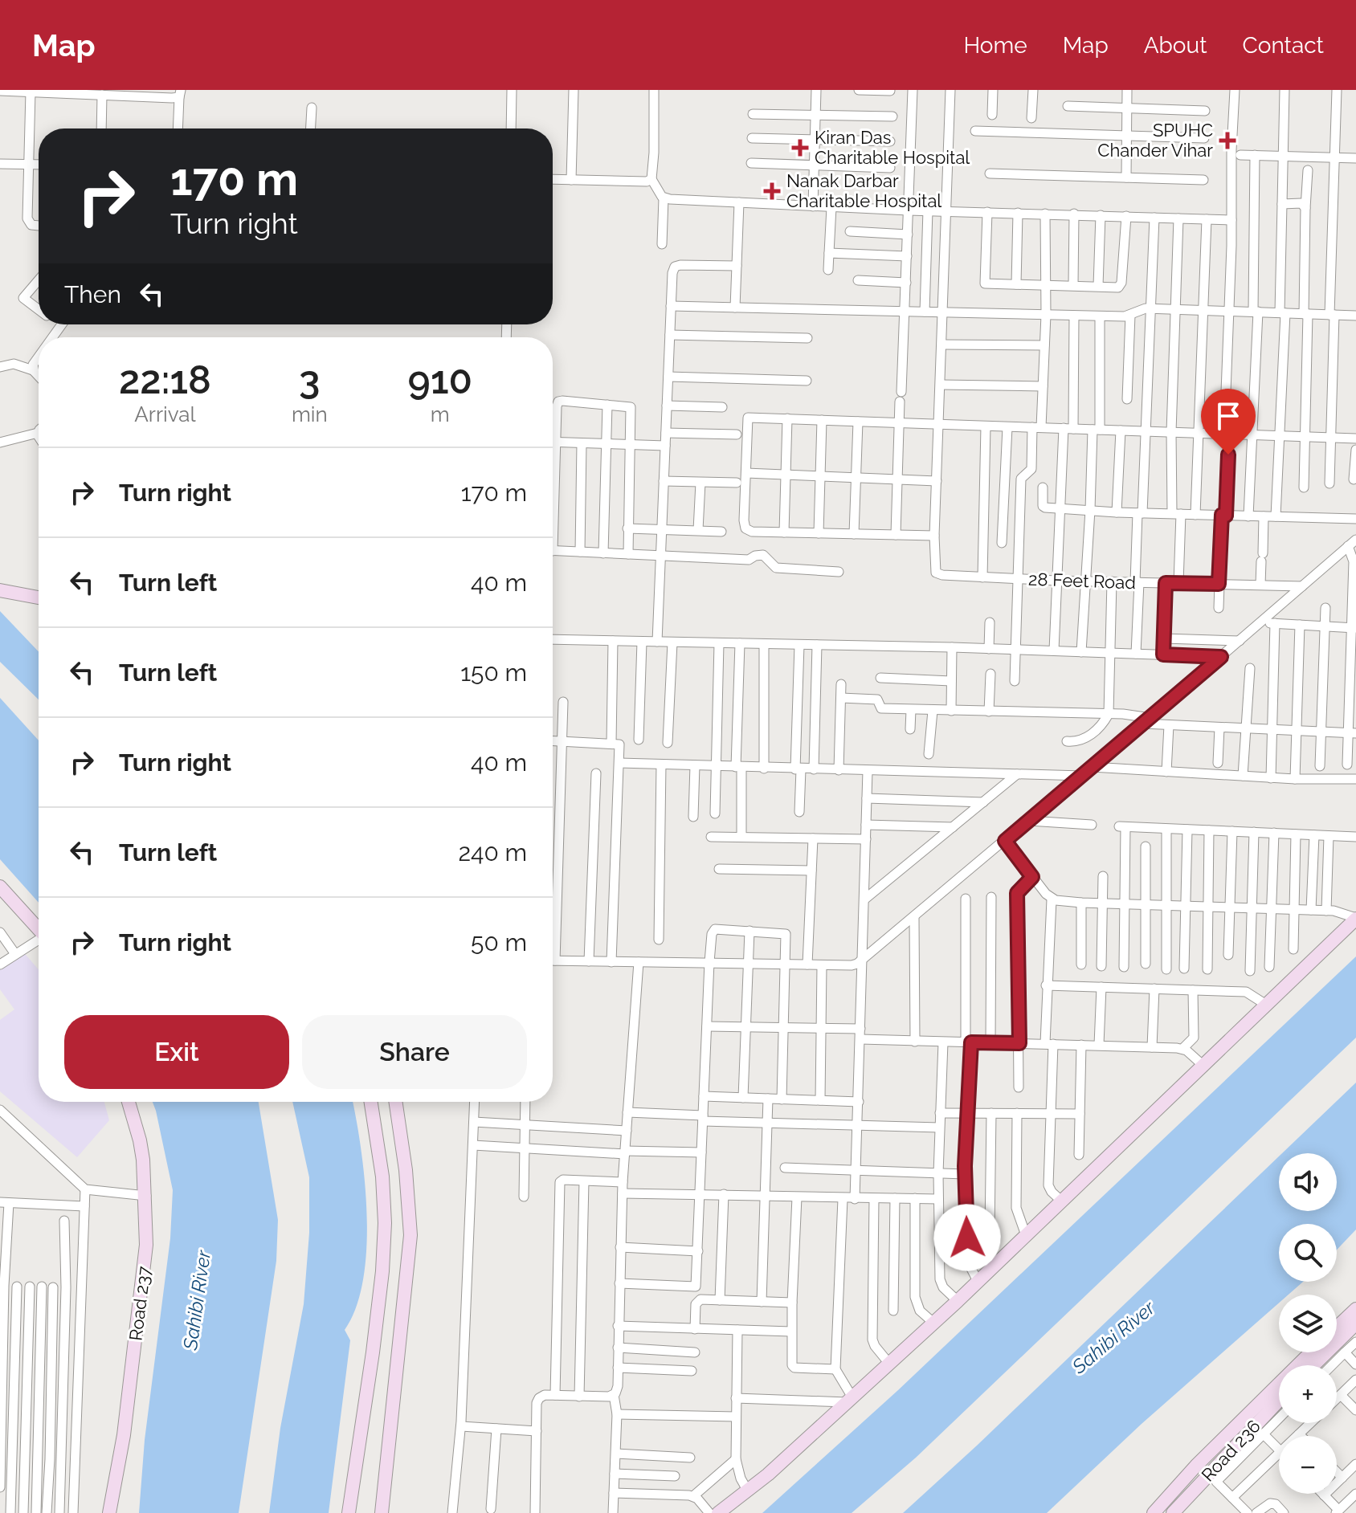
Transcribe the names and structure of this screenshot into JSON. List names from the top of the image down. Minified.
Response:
{"streets":{"street":["28 Feet Road","Road 237","Road 236"]},"water":["Sahibi River"],"places":{"health":["SPUHC Chander Vihar","Kiran Das Charitable Hospital","Nanak Darbar Charitable Hospital"]},"page":{"header":"Map","nav":["Home","Map","About","Contact"],"turn":["170 m","Turn right"],"then":"Then","eta":["22:18","Arrival","3","min","910","m"],"list":[{"name":"Turn right","value":"170 m"},{"name":"Turn left","value":"40 m"},{"name":"Turn left","value":"150 m"},{"name":"Turn right","value":"40 m"},{"name":"Turn left","value":"240 m"},{"name":"Turn right","value":"50 m"}],"buttons":["Exit","Share"],"map_buttons":["+","−"]}}
